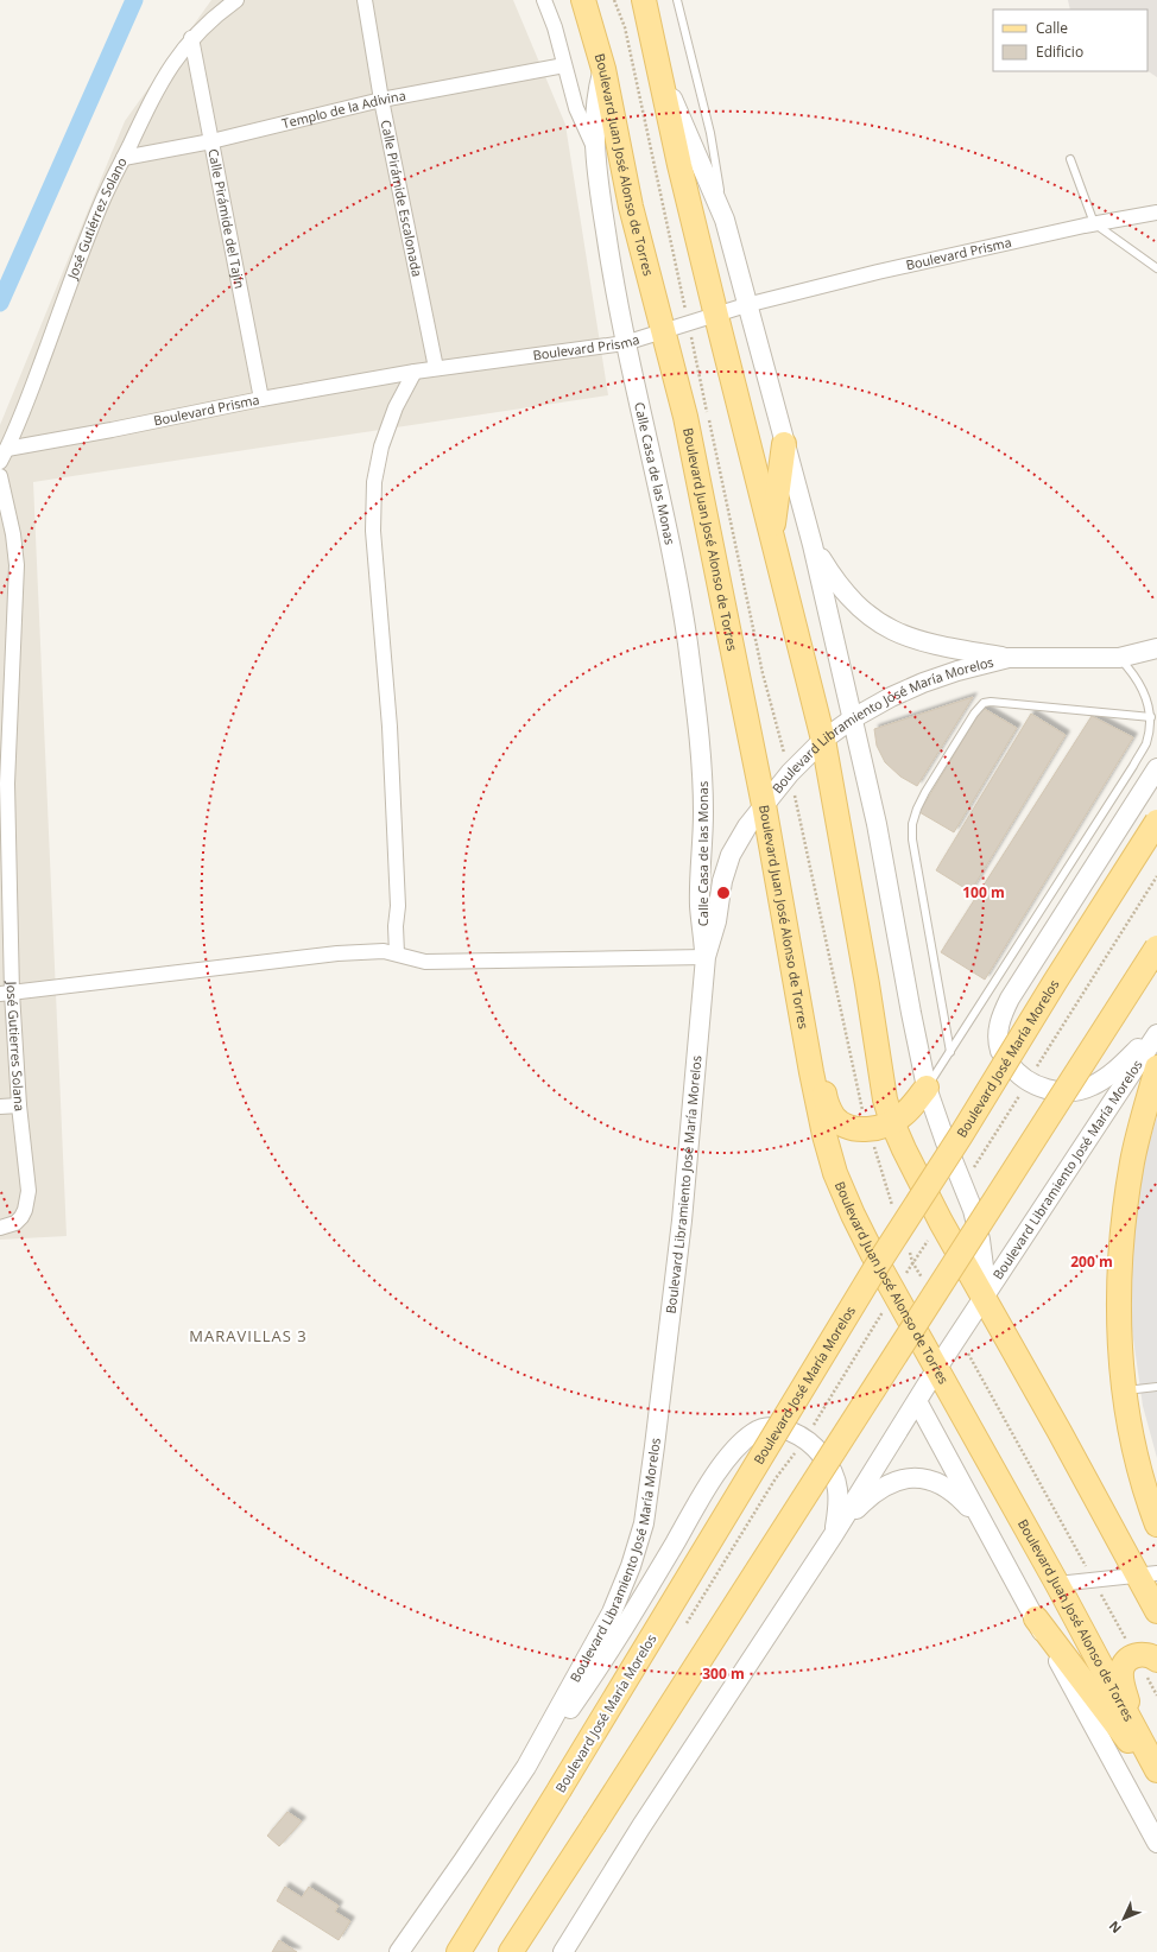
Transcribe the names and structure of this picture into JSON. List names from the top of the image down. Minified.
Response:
{"streets":{"main road":["Boulevard Juan José Alonso de Torres","Boulevard José María Morelos"],"street":["Templo de la Adivina","Calle Pirámide Escalonada","José Gutiérrez Solano","Calle Pirámide del Tajín","Boulevard Prisma","Calle Casa de las Monas","Boulevard Libramiento José María Morelos","José Gutierres Solana"]},"crossings":[["Templo de la Adivina","Calle Pirámide Escalonada"],["Templo de la Adivina","José Gutiérrez Solano"],["Templo de la Adivina","Calle Pirámide del Tajín"],["Templo de la Adivina","Calle Casa de las Monas"],["Boulevard Juan José Alonso de Torres","Boulevard Prisma"],["Boulevard Juan José Alonso de Torres","Boulevard Libramiento José María Morelos"],["Calle Pirámide Escalonada","Boulevard Prisma"],["José Gutiérrez Solano","Calle Pirámide del Tajín"],["José Gutiérrez Solano","Boulevard Prisma"],["Calle Pirámide del Tajín","Boulevard Prisma"],["Boulevard Prisma","Calle Casa de las Monas"],["Calle Casa de las Monas","Boulevard Libramiento José María Morelos"]],"districts":["MARAVILLAS 3"],"legend":["Calle","Edificio"],"north":"bottom left","rings":["100 m","200 m","300 m"]}
